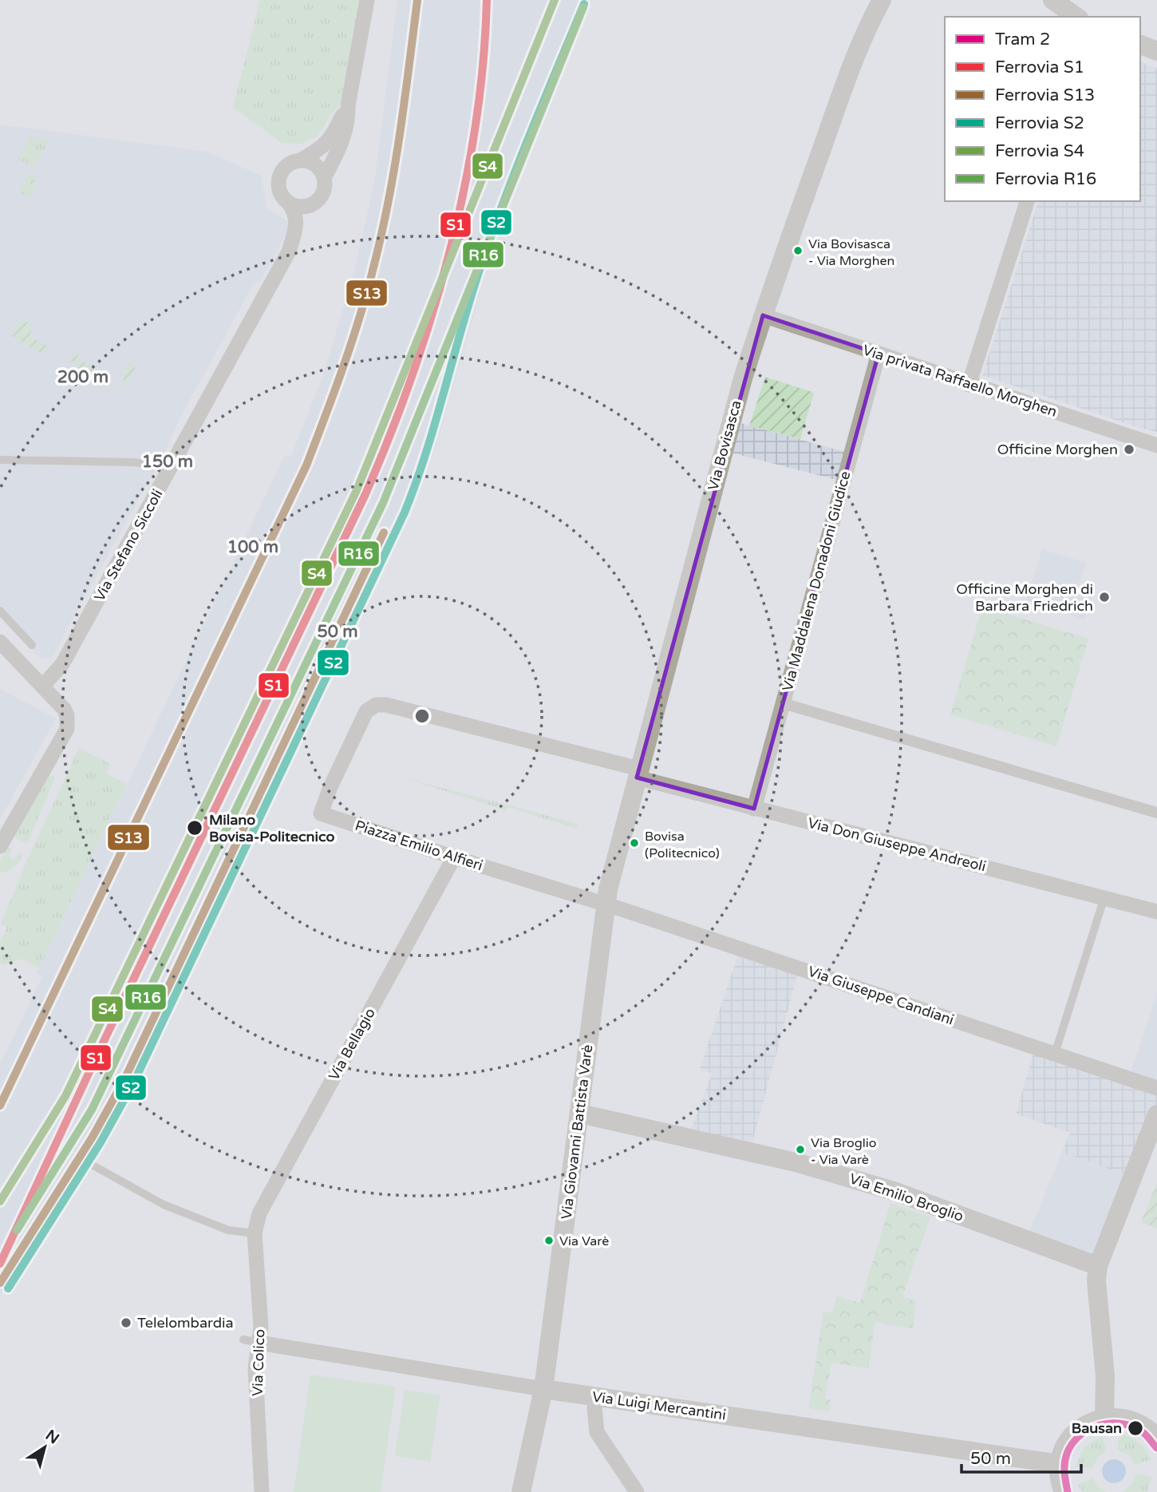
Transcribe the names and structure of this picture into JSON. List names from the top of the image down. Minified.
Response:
{"streets":{"street":["Via privata Raffaello Morghen","Via Bovisasca","Via Stefano Siccoli","Via Maddalena Donadoni Giudice","Via Don Giuseppe Andreoli","Piazza Emilio Alfieri","Via Giuseppe Candiani","Via Bellagio","Via Giovanni Battista Varè","Via Emilio Broglio","Via Colico","Via Luigi Mercantini"]},"crossings":[["Via privata Raffaello Morghen","Via Bovisasca"],["Via privata Raffaello Morghen","Via Maddalena Donadoni Giudice"],["Via Bovisasca","Via Don Giuseppe Andreoli"],["Via Bovisasca","Piazza Emilio Alfieri"],["Via Bovisasca","Via Giuseppe Candiani"],["Via Bovisasca","Via Giovanni Battista Varè"],["Via Maddalena Donadoni Giudice","Via Don Giuseppe Andreoli"],["Via Don Giuseppe Andreoli","Piazza Emilio Alfieri"],["Piazza Emilio Alfieri","Via Giuseppe Candiani"],["Piazza Emilio Alfieri","Via Bellagio"],["Piazza Emilio Alfieri","Via Giovanni Battista Varè"],["Via Giuseppe Candiani","Via Giovanni Battista Varè"],["Via Bellagio","Via Colico"],["Via Giovanni Battista Varè","Via Emilio Broglio"],["Via Giovanni Battista Varè","Via Luigi Mercantini"],["Via Colico","Via Luigi Mercantini"]],"places":["Via Bovisasca - Via Morghen","Officine Morghen","Officine Morghen di Barbara Friedrich","Milano Bovisa-Politecnico","Bovisa (Politecnico)","Via Broglio - Via Varè","Via Varè","Telelombardia","Bausan"],"lines":["rail line S1","rail line S13","rail line S4","rail line S2","rail line R16","tram line 2"],"legend":["Tram 2","Ferrovia S1","Ferrovia S13","Ferrovia S2","Ferrovia S4","Ferrovia R16"],"scale_bar":"50 m","north":"top right","rings":["200 m","150 m","100 m","50 m"]}
